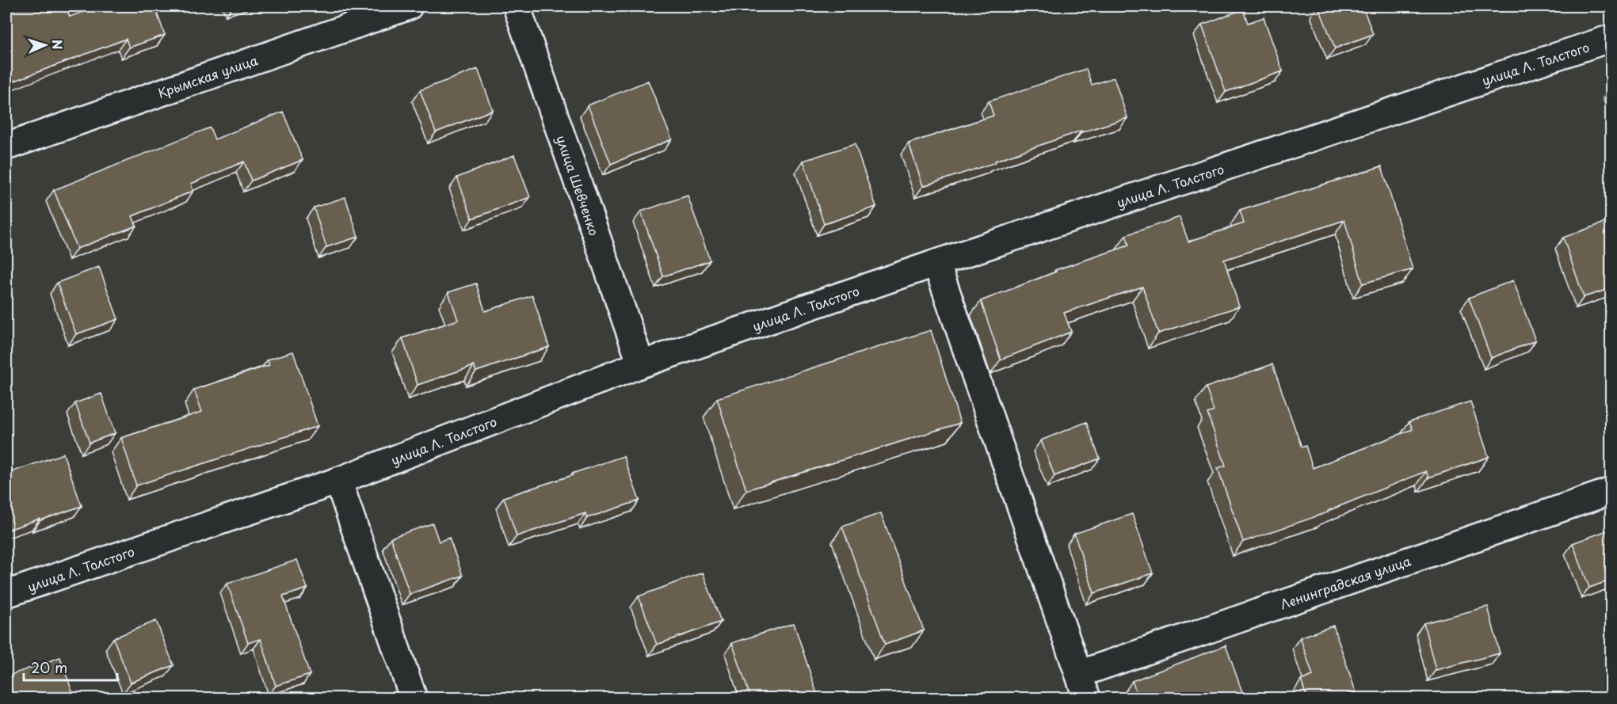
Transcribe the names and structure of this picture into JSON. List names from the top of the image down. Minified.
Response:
{"streets":{"street":["улица Л. Толстого","Крымская улица","улица Шевченко","Ленинградская улица"]},"crossings":[["улица Л. Толстого","улица Шевченко"]],"scale_bar":"20 m","north":"right"}
